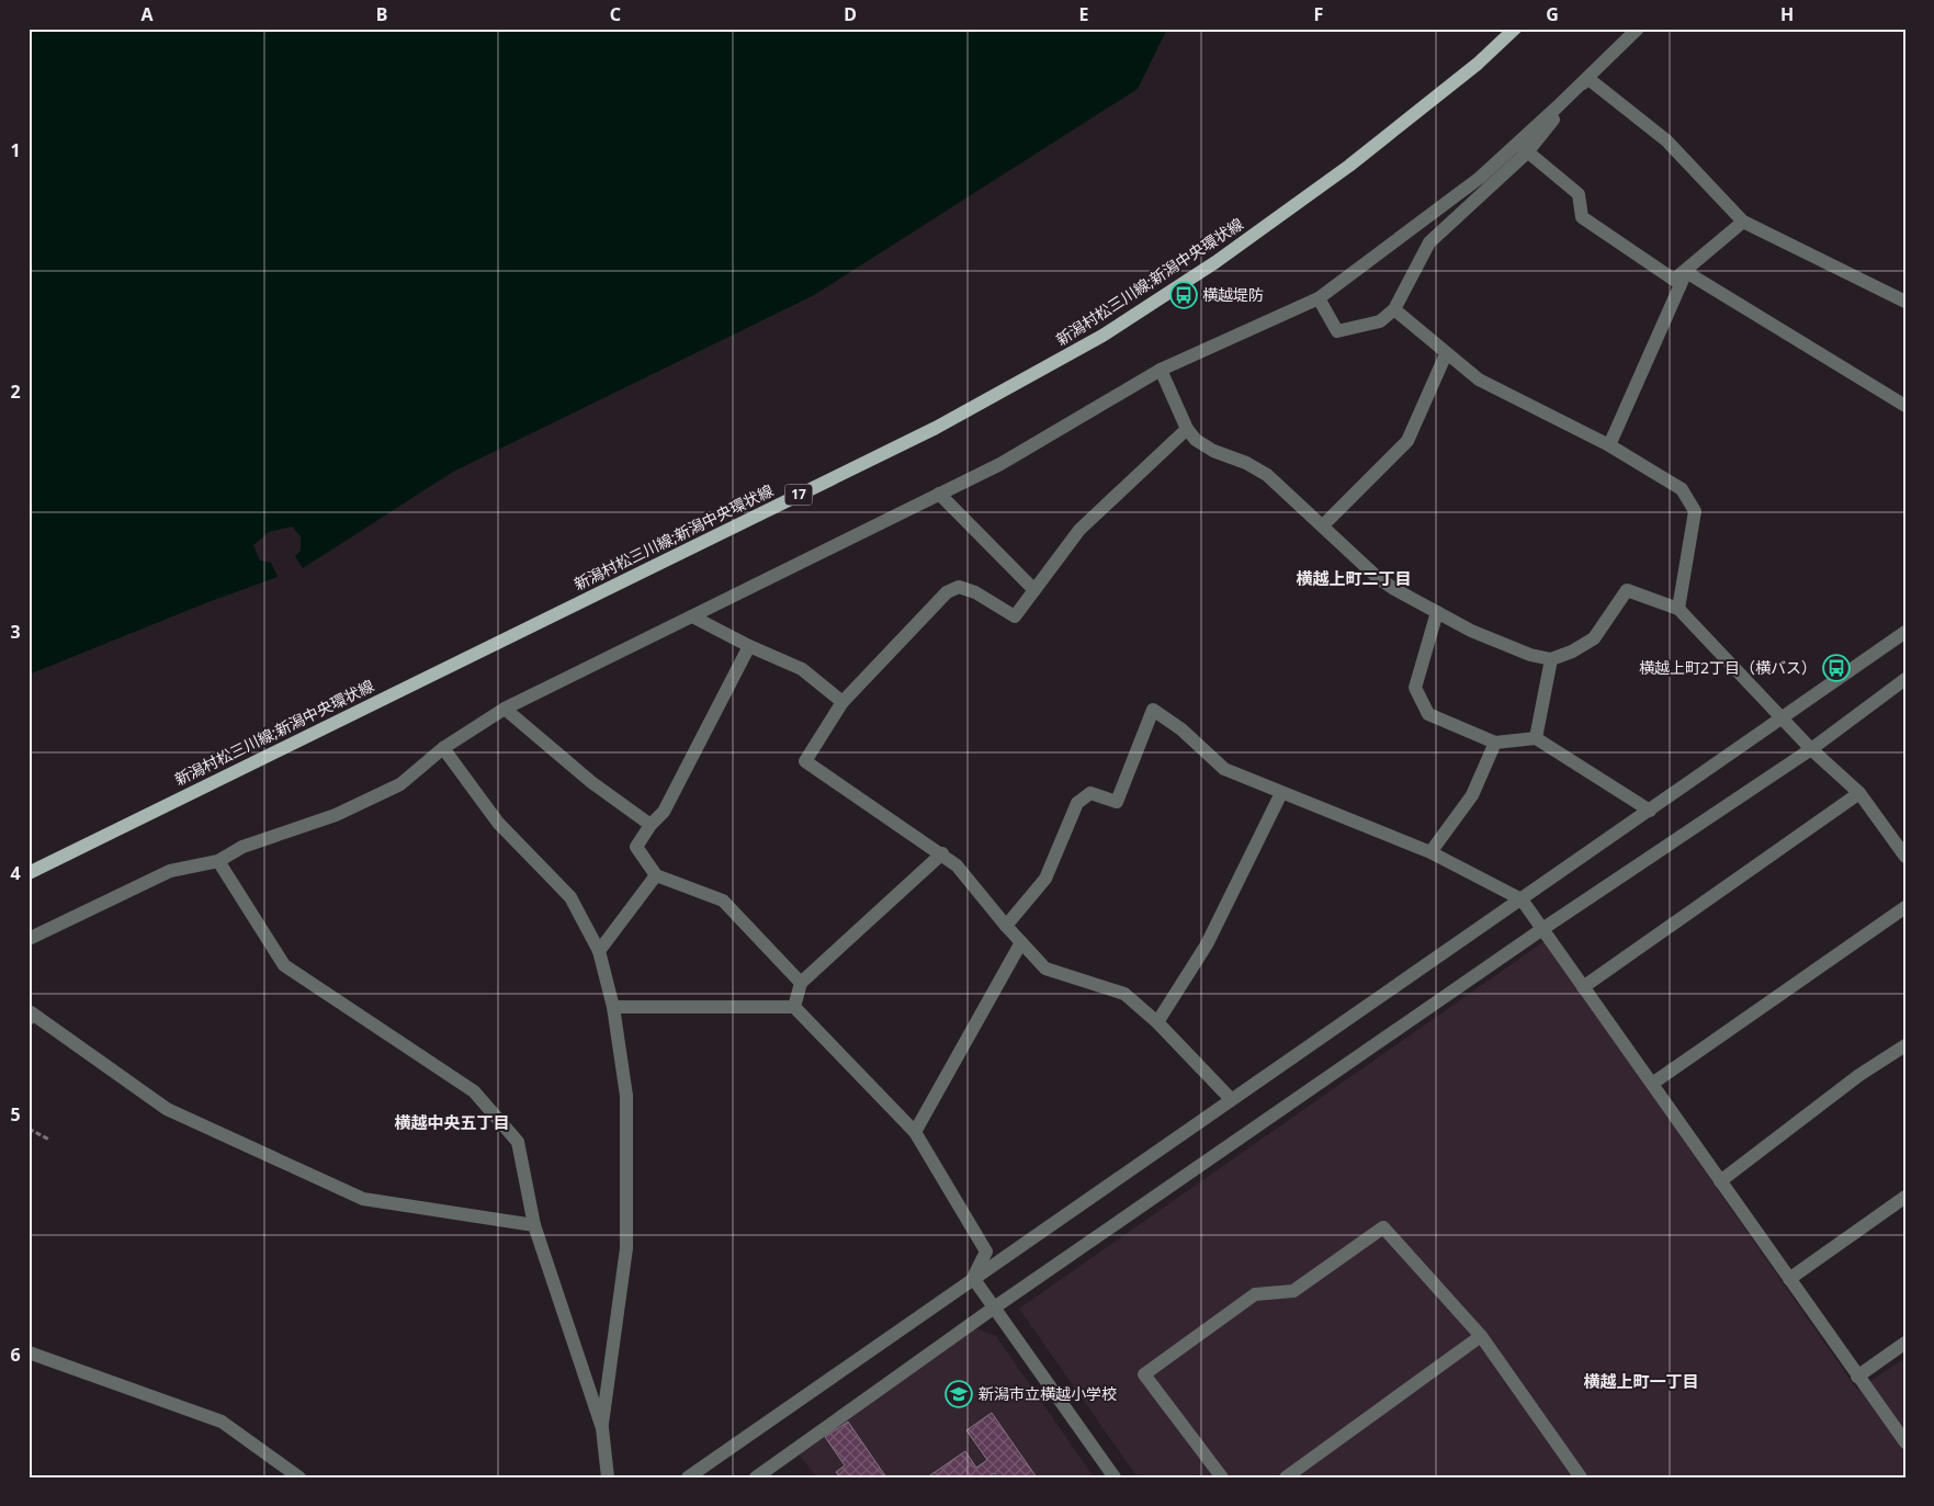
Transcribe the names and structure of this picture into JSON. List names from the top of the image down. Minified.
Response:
{"streets":{"main road":["新潟村松三川線;新潟中央環状線","17"]},"districts":["横越上町二丁目","横越中央五丁目","横越上町一丁目"],"places":{"bus stop":["横越堤防","横越上町2丁目（横バス）"],"school or university":["新潟市立横越小学校"]},"grid":{"columns":["A","B","C","D","E","F","G","H"],"rows":["1","2","3","4","5","6"]}}
